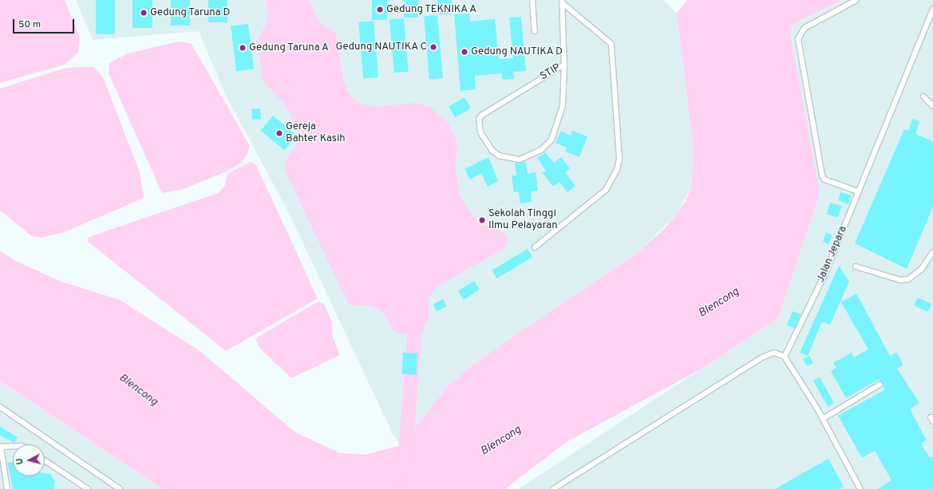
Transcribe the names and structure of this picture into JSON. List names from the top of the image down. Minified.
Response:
{"streets":{"lane":["STIP","Jalan Jepara"]},"water":["Blencong"],"places":["Gedung TEKNIKA A","Gedung Taruna D","Gedung NAUTIKA C","Gedung Taruna A","Gedung NAUTIKA D","Gereja Bahter Kasih","Sekolah Tinggi Ilmu Pelayaran"],"scale_bar":"50 m","north":"left"}
